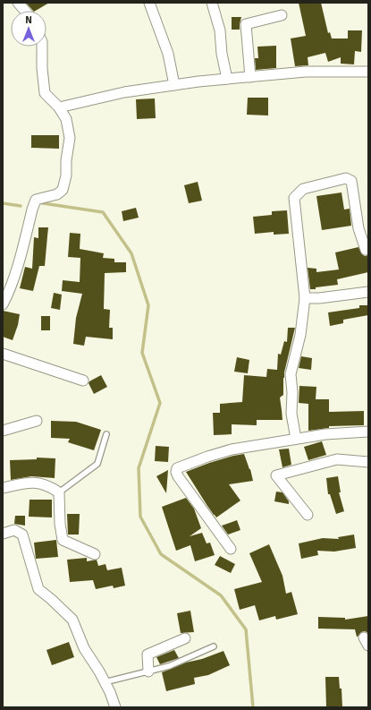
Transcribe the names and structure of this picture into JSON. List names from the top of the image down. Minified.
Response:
{"north":"top"}
